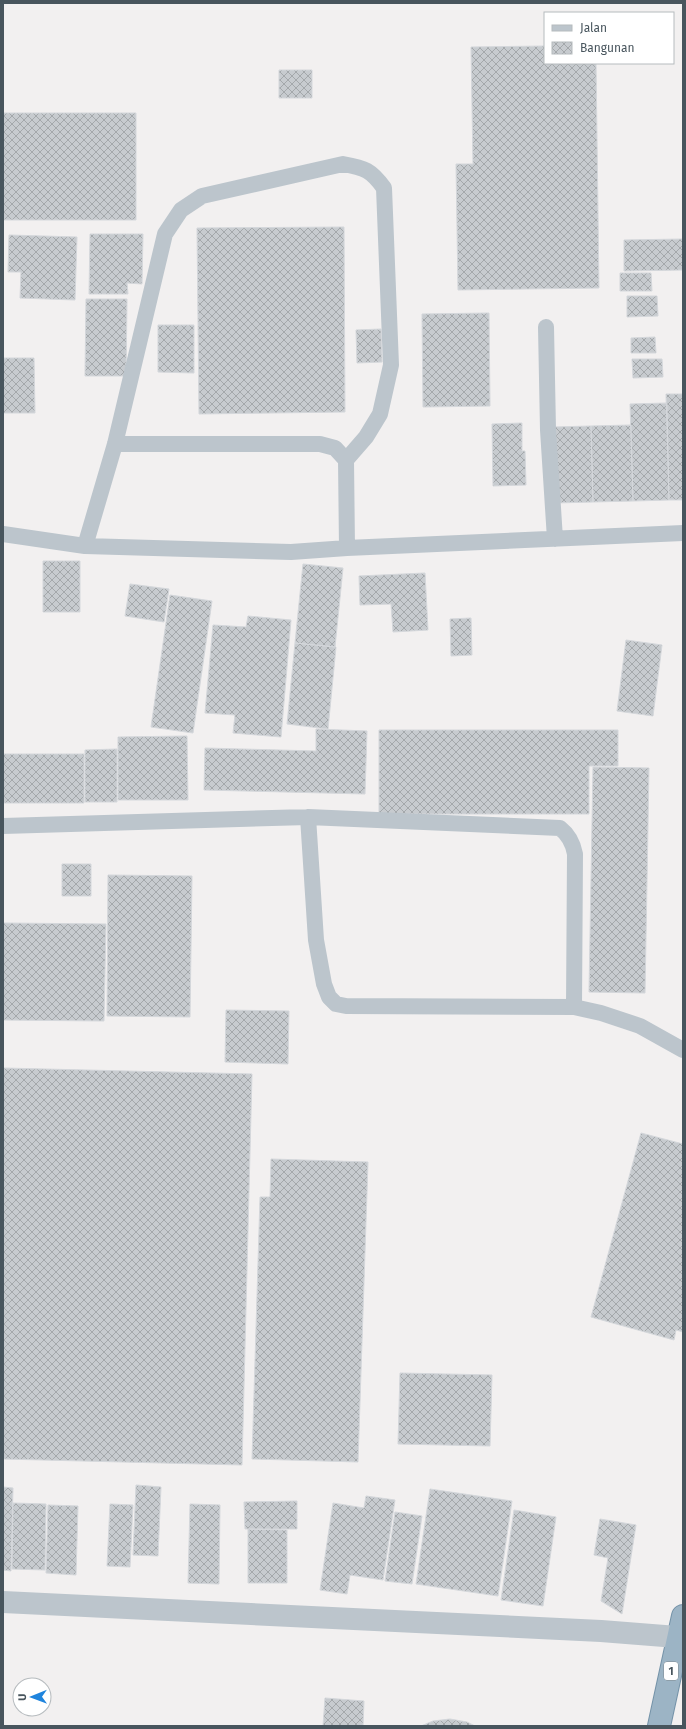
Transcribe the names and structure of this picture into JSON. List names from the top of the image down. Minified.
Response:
{"streets":{"highway":["1"]},"legend":["Jalan","Bangunan"],"north":"left"}
